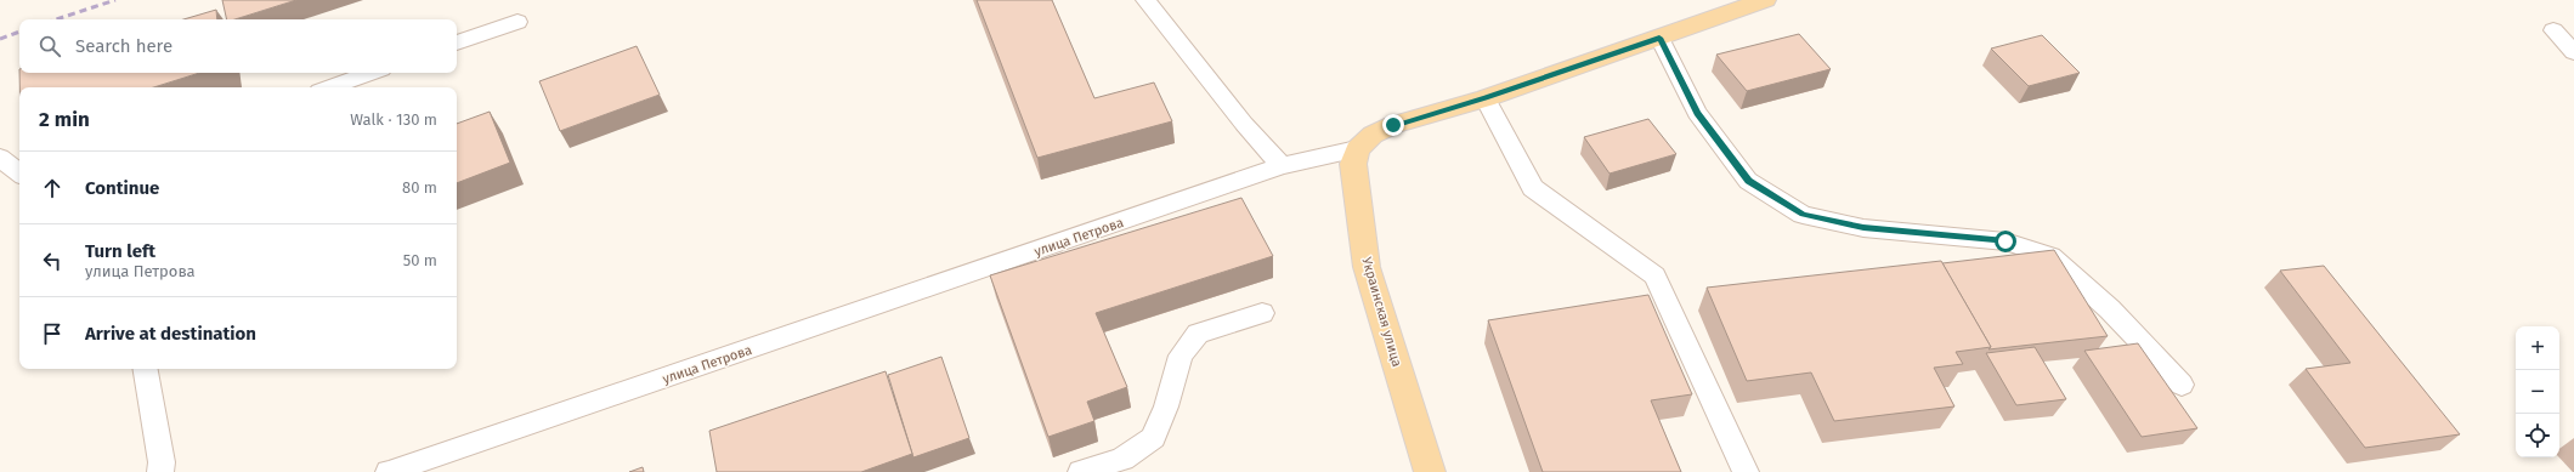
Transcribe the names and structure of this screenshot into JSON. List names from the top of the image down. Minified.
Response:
{"streets":{"main road":["улица Петрова","Украинская улица"]},"crossings":[["улица Петрова","Украинская улица"]],"page":{"search":"Search here","heading":["2 min","Walk · 130 m"],"list":[["Continue","80 m"],["Turn left","улица Петрова","50 m"],"Arrive at destination"],"map_buttons":["+","−"]}}
